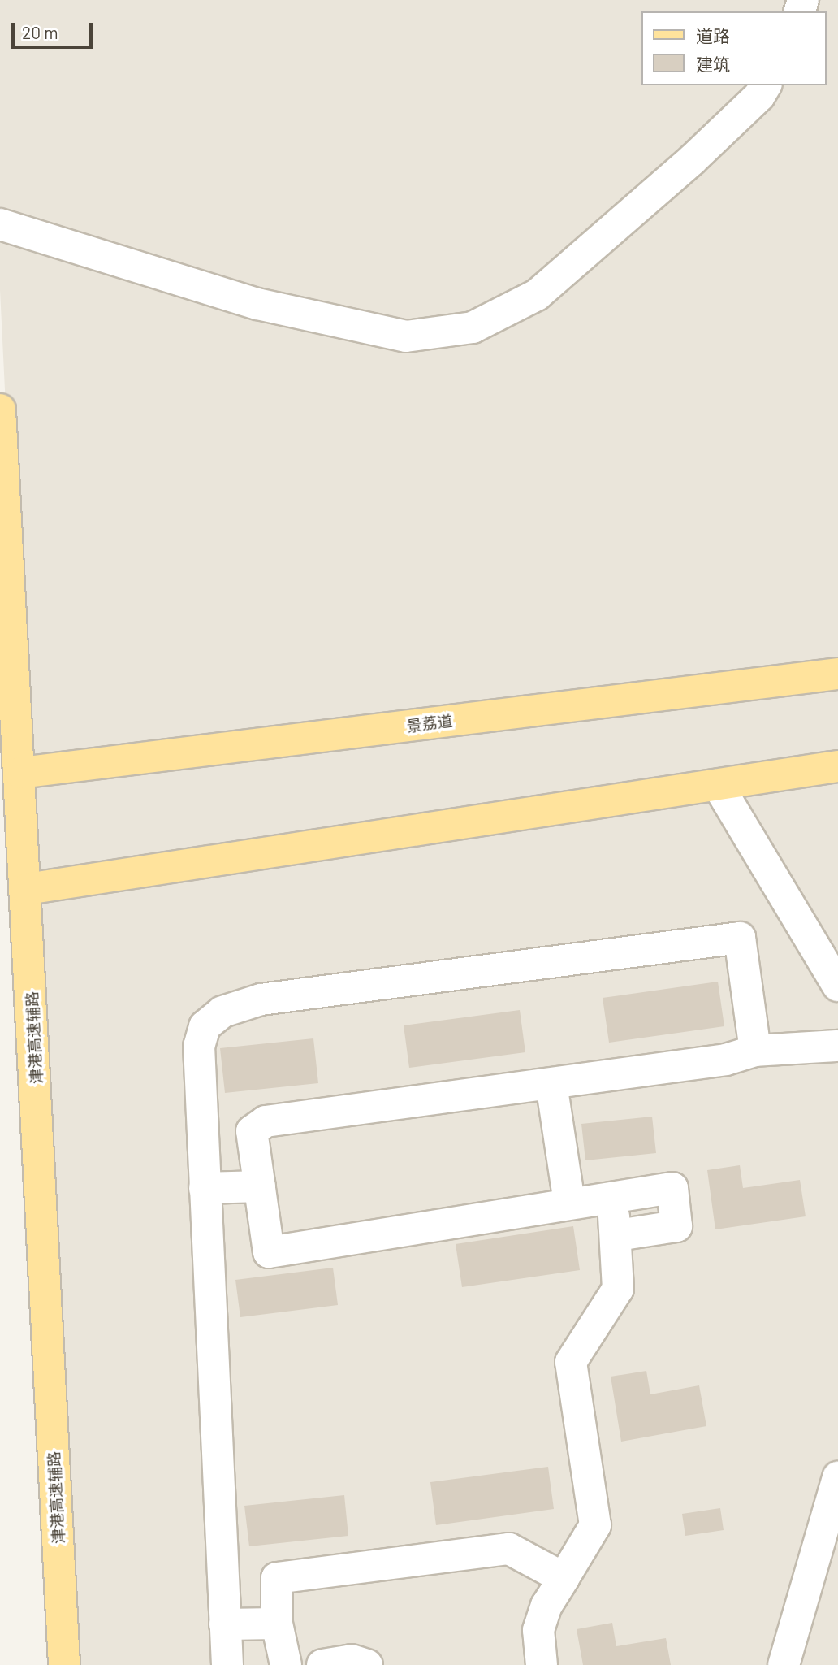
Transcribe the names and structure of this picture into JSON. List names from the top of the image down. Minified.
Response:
{"streets":{"main road":["景荔道","津港高速辅路"]},"crossings":[["景荔道","津港高速辅路"]],"legend":["道路","建筑"],"scale_bar":"20 m"}
